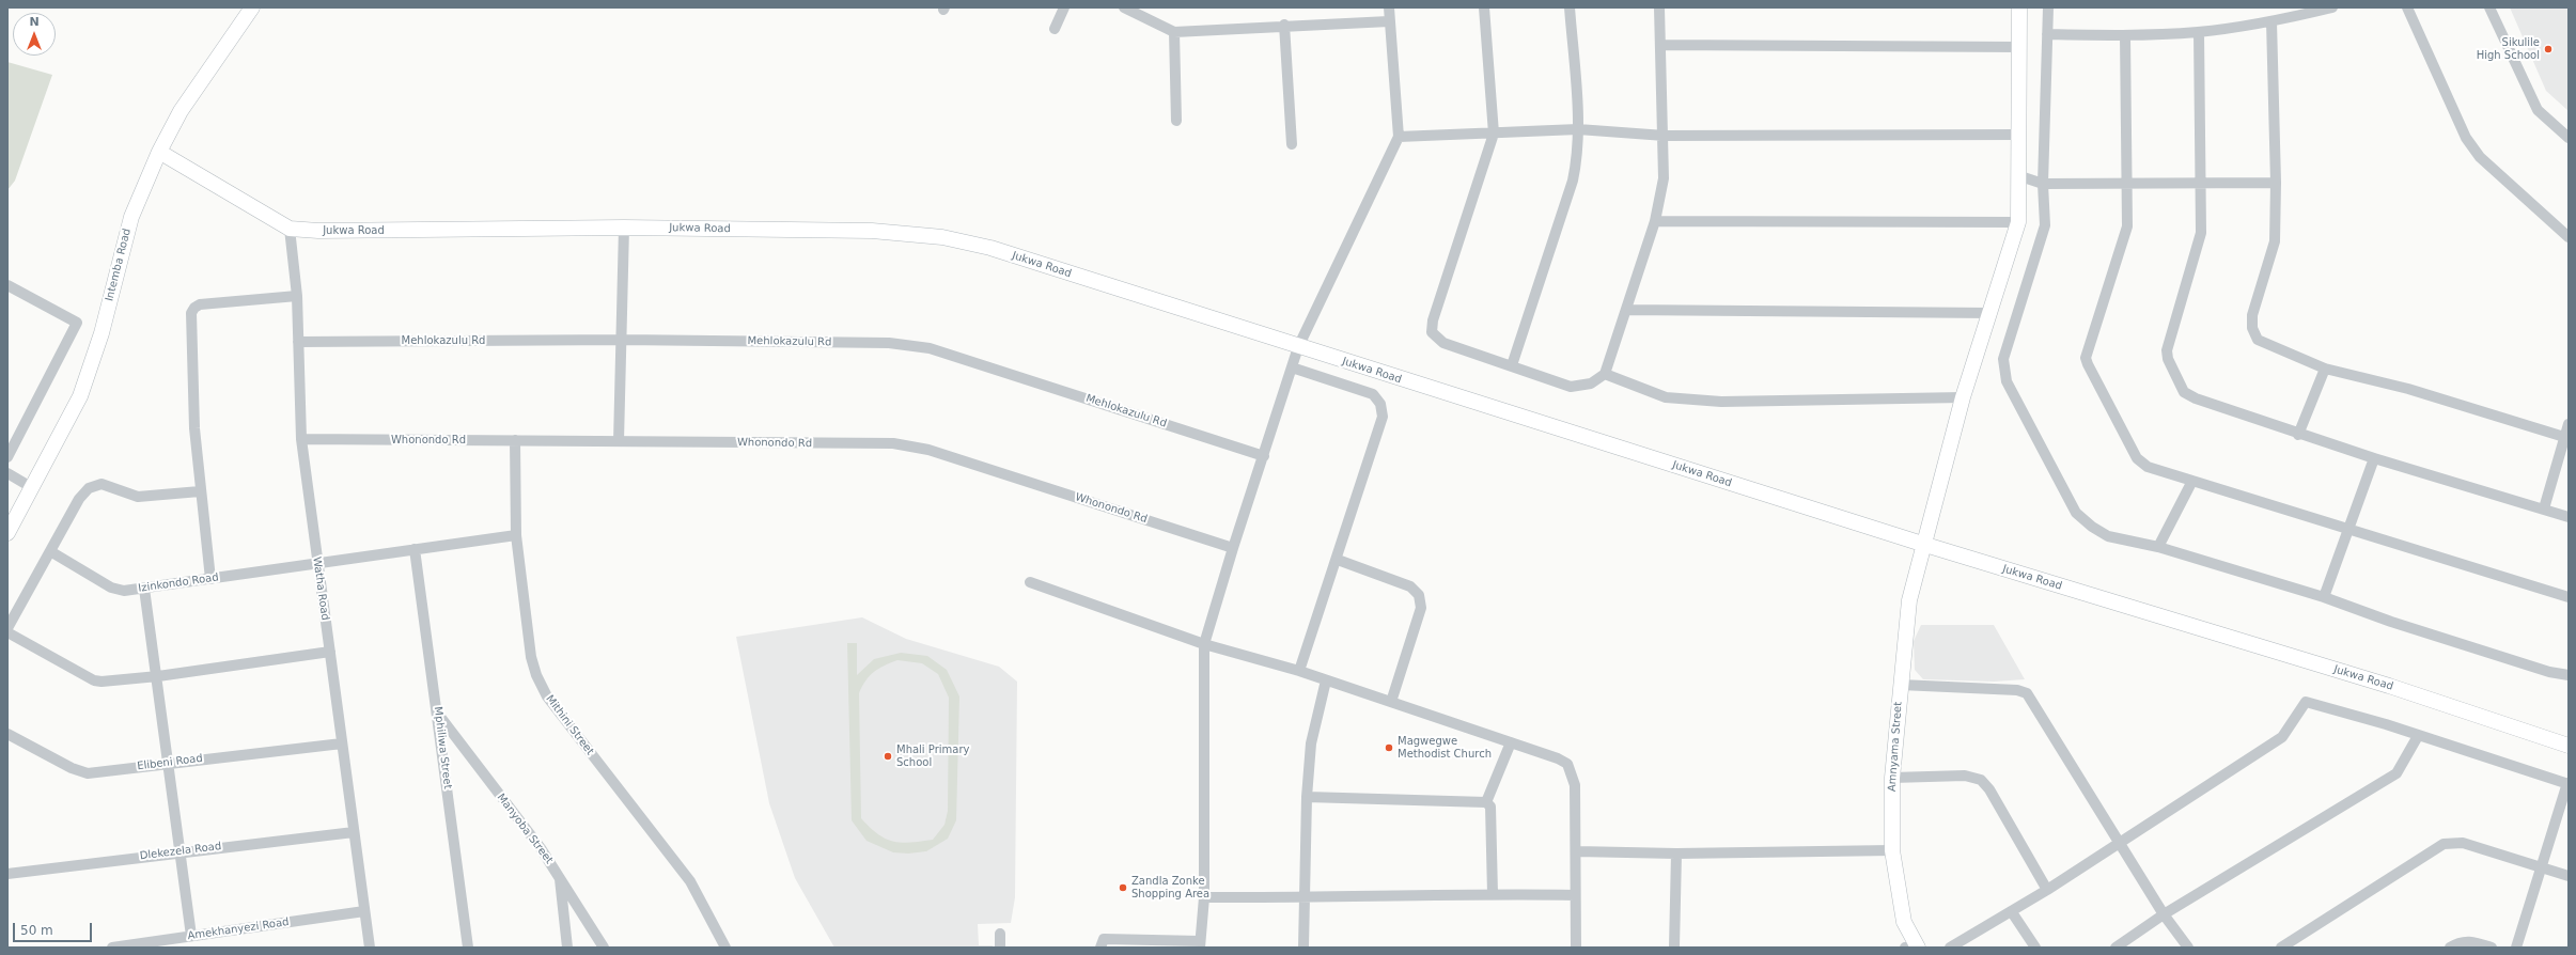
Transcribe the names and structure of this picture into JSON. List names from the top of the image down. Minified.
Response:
{"streets":{"street":["Jukwa Road","Intemba Road","Mehlokazulu Rd","Whonondo Rd","Izinkondo Road","Watha Road","Mithini Street","Amnyama Street","Mphiliwa Street","Elibeni Road","Manyoba Street","Dlekezela Road","Amekhanyezi Road"]},"crossings":[["Jukwa Road","Intemba Road"],["Jukwa Road","Watha Road"],["Jukwa Road","Amnyama Street"],["Mehlokazulu Rd","Watha Road"],["Whonondo Rd","Watha Road"],["Whonondo Rd","Mithini Street"],["Izinkondo Road","Watha Road"],["Izinkondo Road","Mithini Street"],["Izinkondo Road","Mphiliwa Street"],["Watha Road","Elibeni Road"],["Watha Road","Dlekezela Road"],["Watha Road","Amekhanyezi Road"],["Mphiliwa Street","Manyoba Street"]],"places":["Sikulile High School","Magwegwe Methodist Church","Mhali Primary School","Zandla Zonke Shopping Area"],"scale_bar":"50 m","north":"top"}
